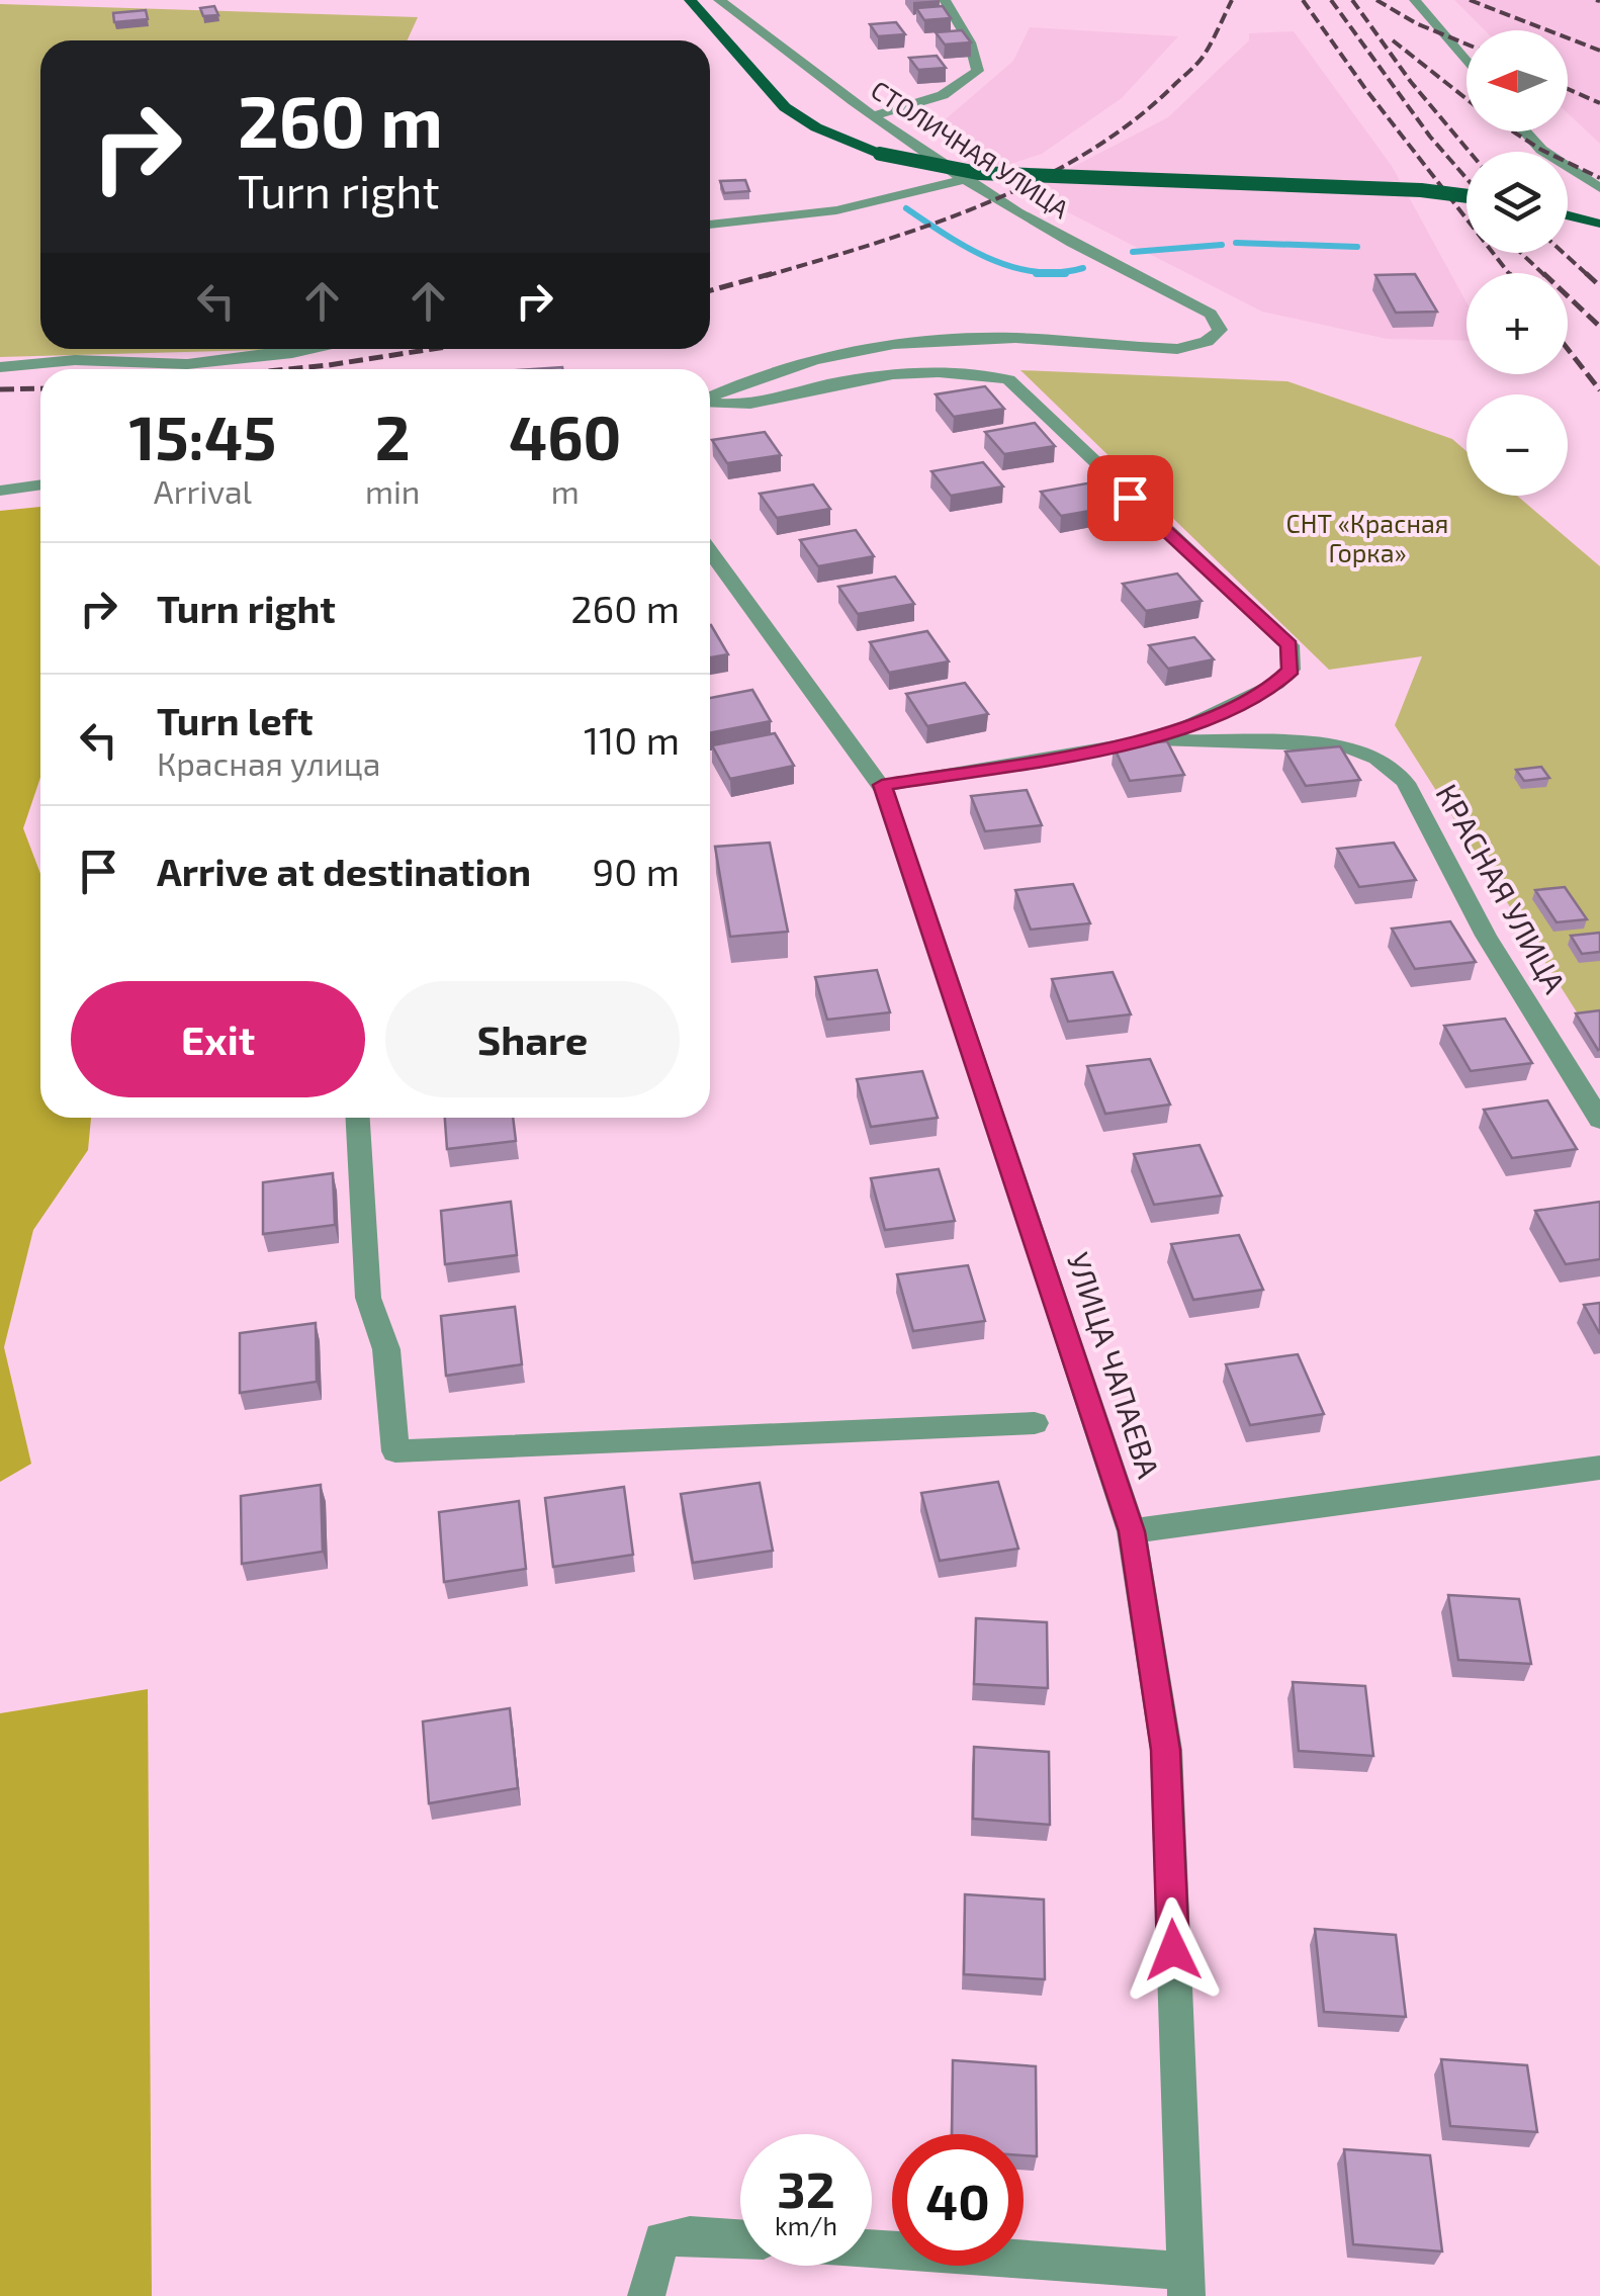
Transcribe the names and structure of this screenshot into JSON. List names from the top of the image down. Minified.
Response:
{"streets":{"street":["СТОЛИЧНАЯ УЛИЦА","КРАСНАЯ УЛИЦА","УЛИЦА ЧАПАЕВА"]},"parks":["СНТ «Красная Горка»"],"north":"left","page":{"map_buttons":["+","−"],"turn":["260 m","Turn right"],"eta":["15:45","Arrival","2","min","460","m"],"list":[{"name":"Turn right","value":"260 m"},{"name":"Turn left","note":"Красная улица","value":"110 m"},{"name":"Arrive at destination","value":"90 m"}],"buttons":["Exit","Share"],"speed":"32 km/h","limit":"40"}}
